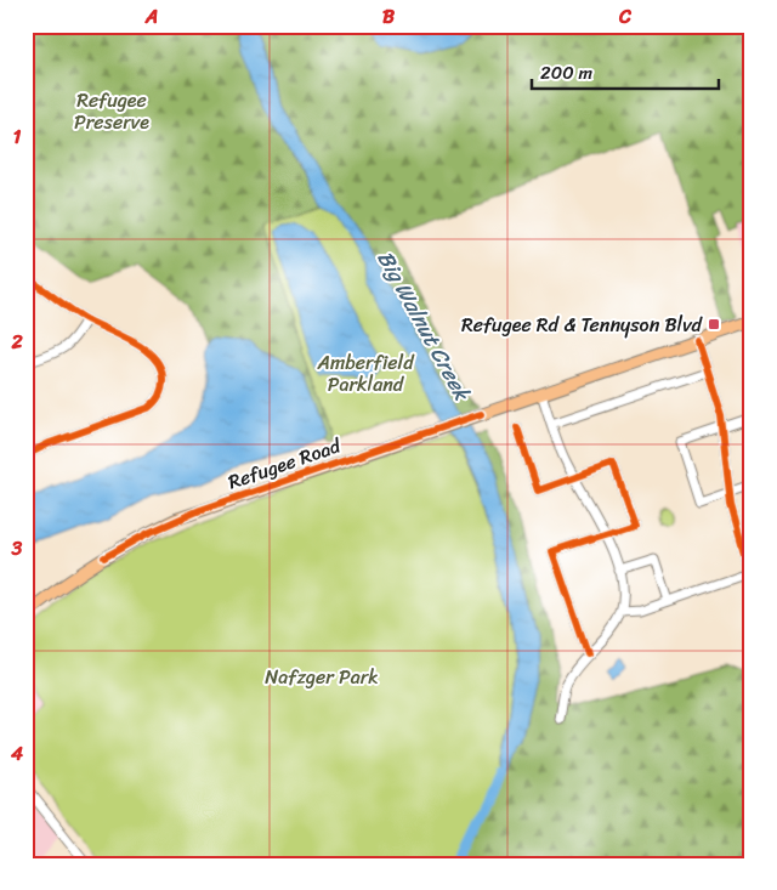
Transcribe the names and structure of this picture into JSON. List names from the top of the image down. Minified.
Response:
{"streets":{"main road":["Refugee Road"]},"water":["Big Walnut Creek"],"parks":["Refugee Preserve","Amberfield Parkland","Nafzger Park"],"places":{"transit":["Refugee Rd & Tennyson Blvd"]},"scale_bar":"200 m","grid":{"columns":["A","B","C"],"rows":["1","2","3","4"]}}
